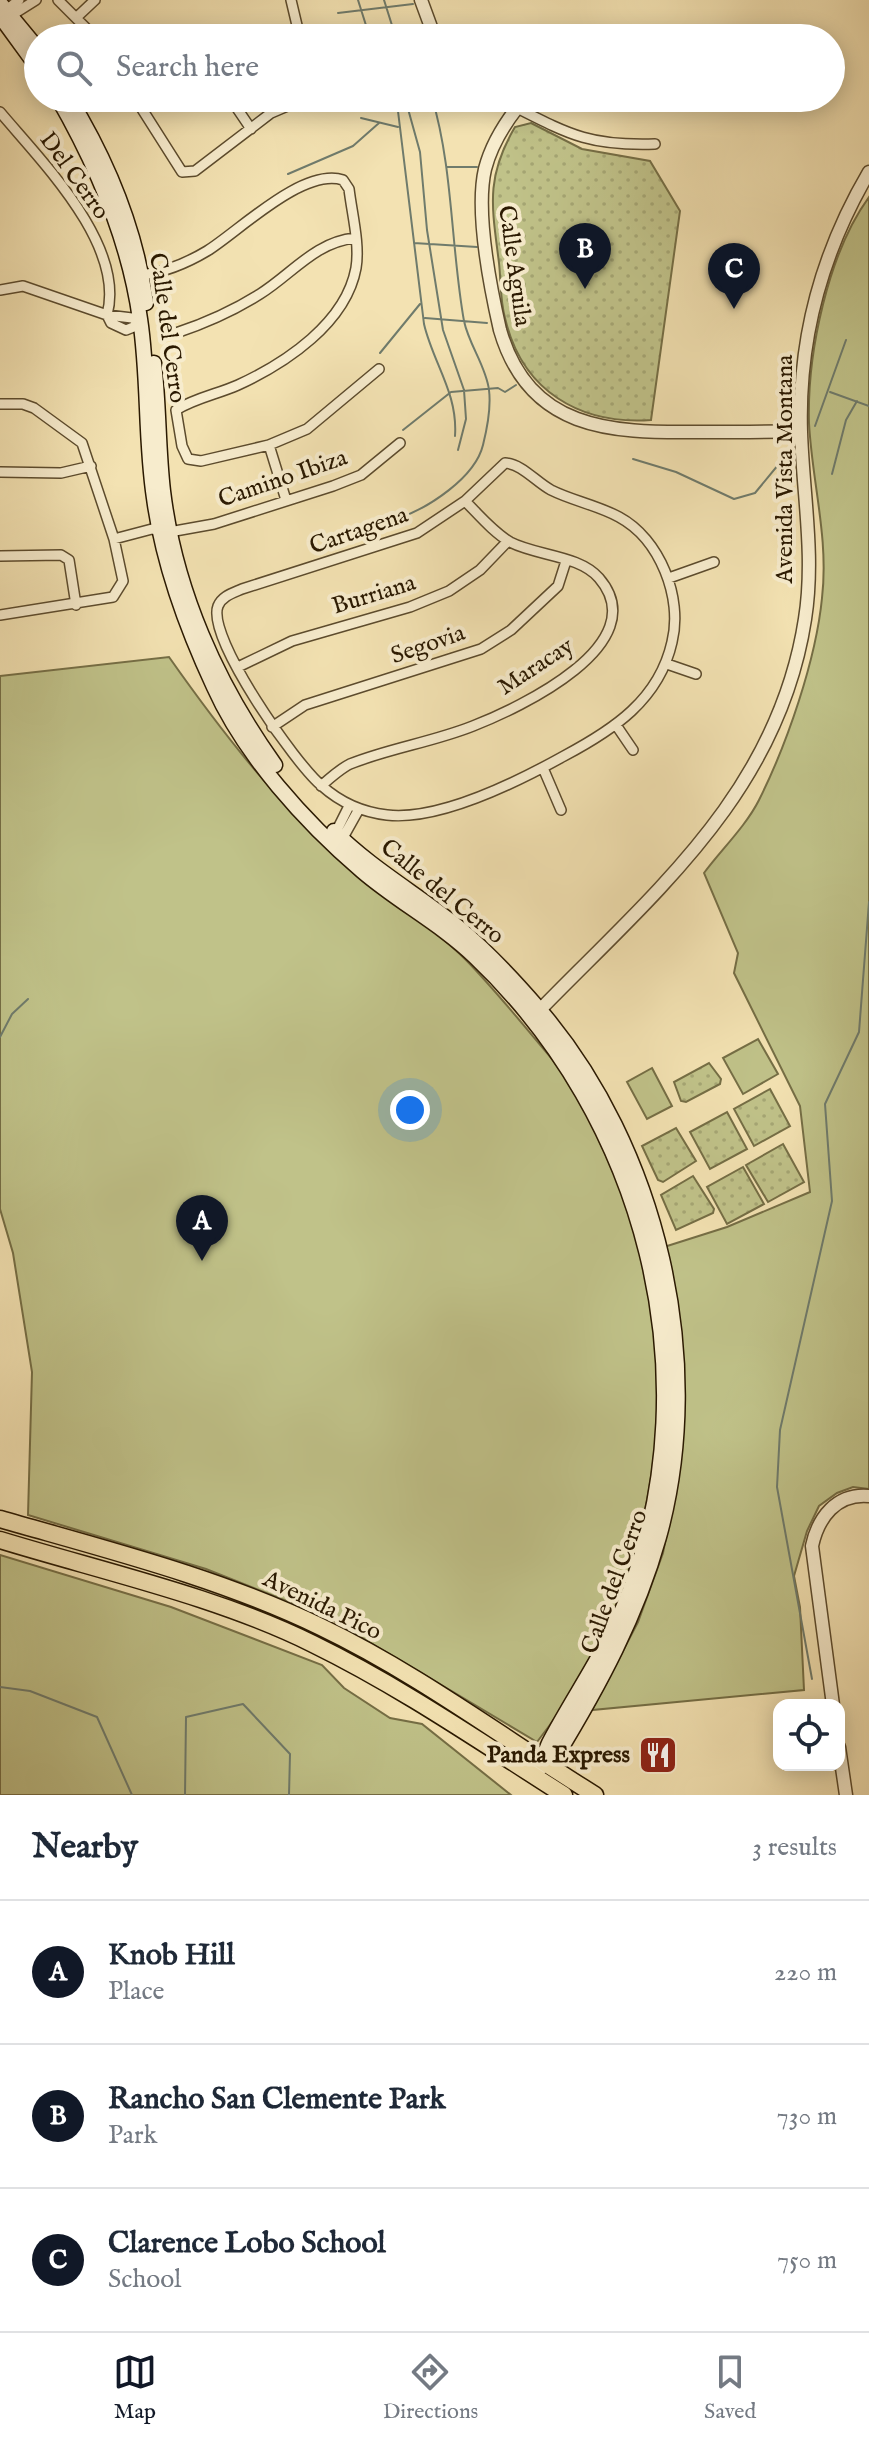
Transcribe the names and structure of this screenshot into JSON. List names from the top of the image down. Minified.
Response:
{"streets":{"highway":["Avenida Pico"],"main road":["Calle del Cerro"],"street":["Del Cerro","Calle Aguila","Avenida Vista Montana","Camino Ibiza","Cartagena","Burriana","Segovia","Maracay"]},"crossings":[["Calle Aguila","Avenida Vista Montana"],["Calle del Cerro","Avenida Vista Montana"],["Calle del Cerro","Camino Ibiza"],["Calle del Cerro","Avenida Pico"],["Cartagena","Burriana"],["Cartagena","Maracay"],["Burriana","Maracay"],["Segovia","Maracay"]],"places":{"restaurant":["Panda Express"]},"page":{"search":"Search here","pins":["B","C","A"],"heading":["Nearby","3 results"],"list":[{"mark":"A","name":"Knob Hill","note":"Place","value":"220 m"},{"mark":"B","name":"Rancho San Clemente Park","note":"Park","value":"730 m"},{"mark":"C","name":"Clarence Lobo School","note":"School","value":"750 m"}],"nav":["Map","Directions","Saved"]}}
